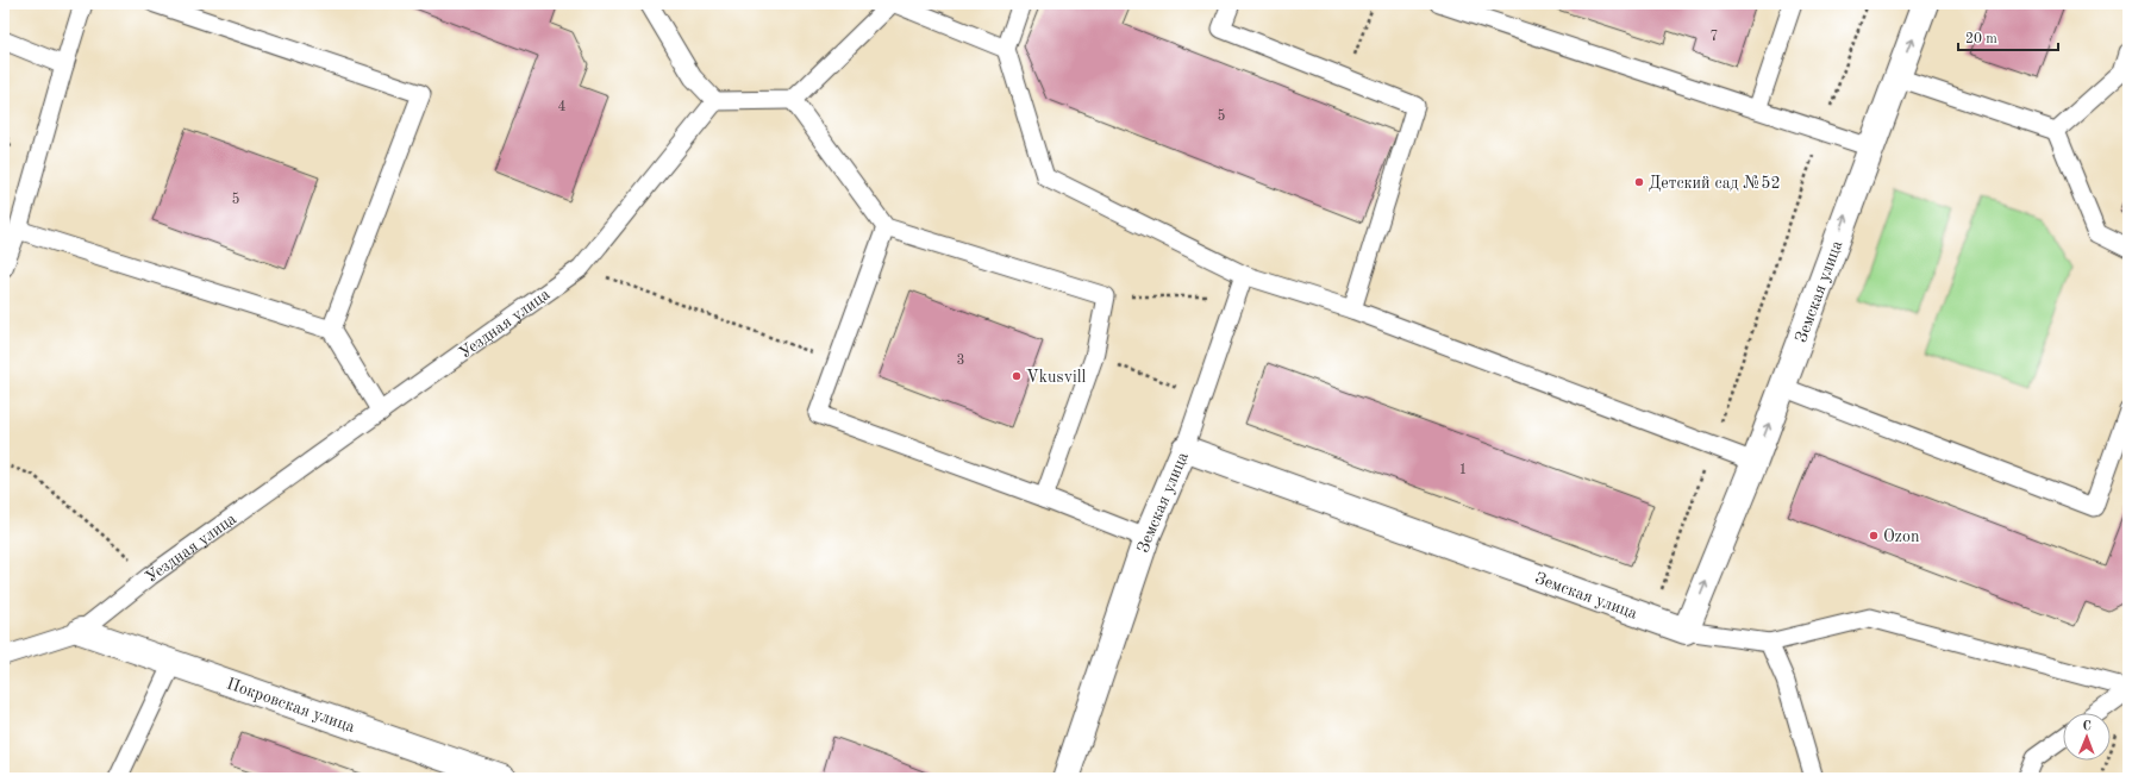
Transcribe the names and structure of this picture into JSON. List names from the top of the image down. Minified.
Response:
{"streets":{"street":["Земская улица","Покровская улица"],"lane":["Уездная улица"]},"crossings":[["Уездная улица","Покровская улица"]],"one_way":["Земская улица"],"places":["Детский сад №52","Vkusvill","Ozon"],"house_numbers":["7","4","5","5","3","1"],"scale_bar":"20 m","north":"top"}
